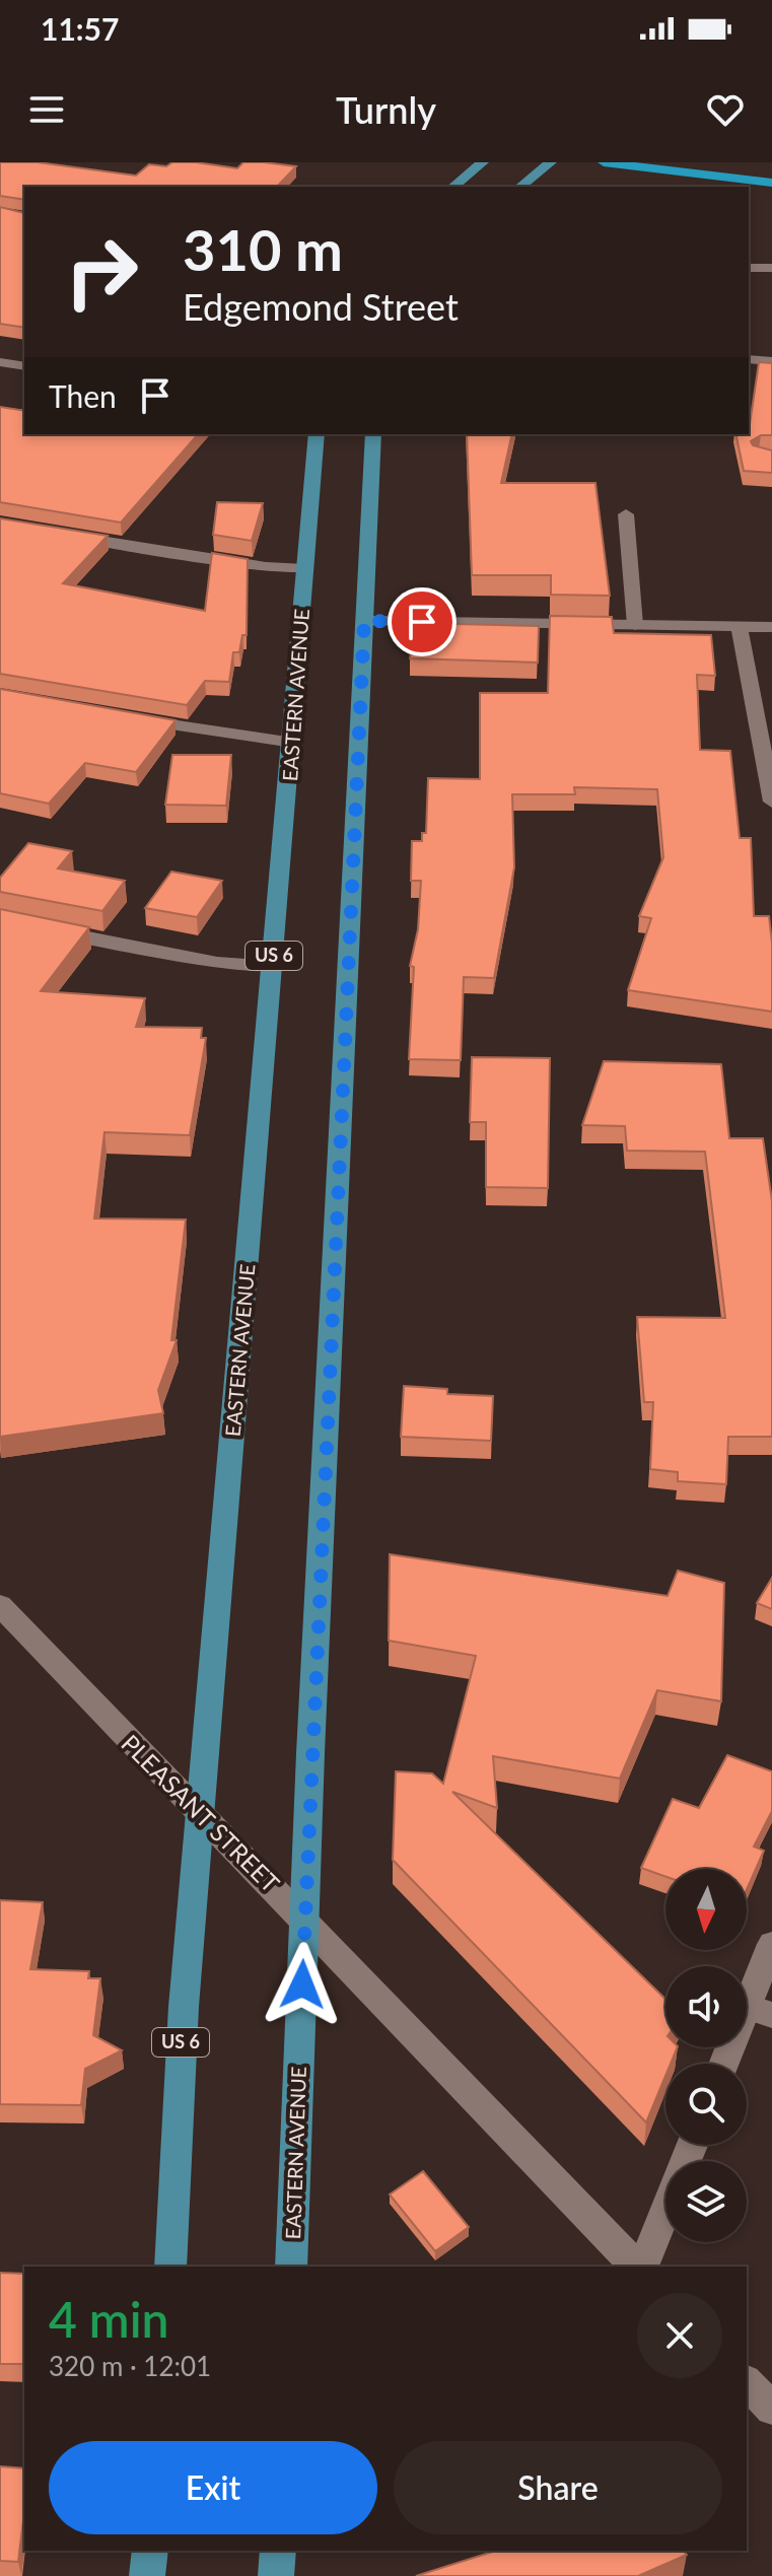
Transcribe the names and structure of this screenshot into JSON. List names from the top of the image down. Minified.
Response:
{"streets":{"main road":["EASTERN AVENUE","US 6"],"street":["PLEASANT STREET"]},"crossings":[["EASTERN AVENUE","PLEASANT STREET"]],"north":"bottom","page":{"status":"11:57","header":"Turnly","turn":["310 m","Edgemond Street"],"then":"Then","heading":["4 min","320 m · 12:01"],"buttons":["Exit","Share"]}}
